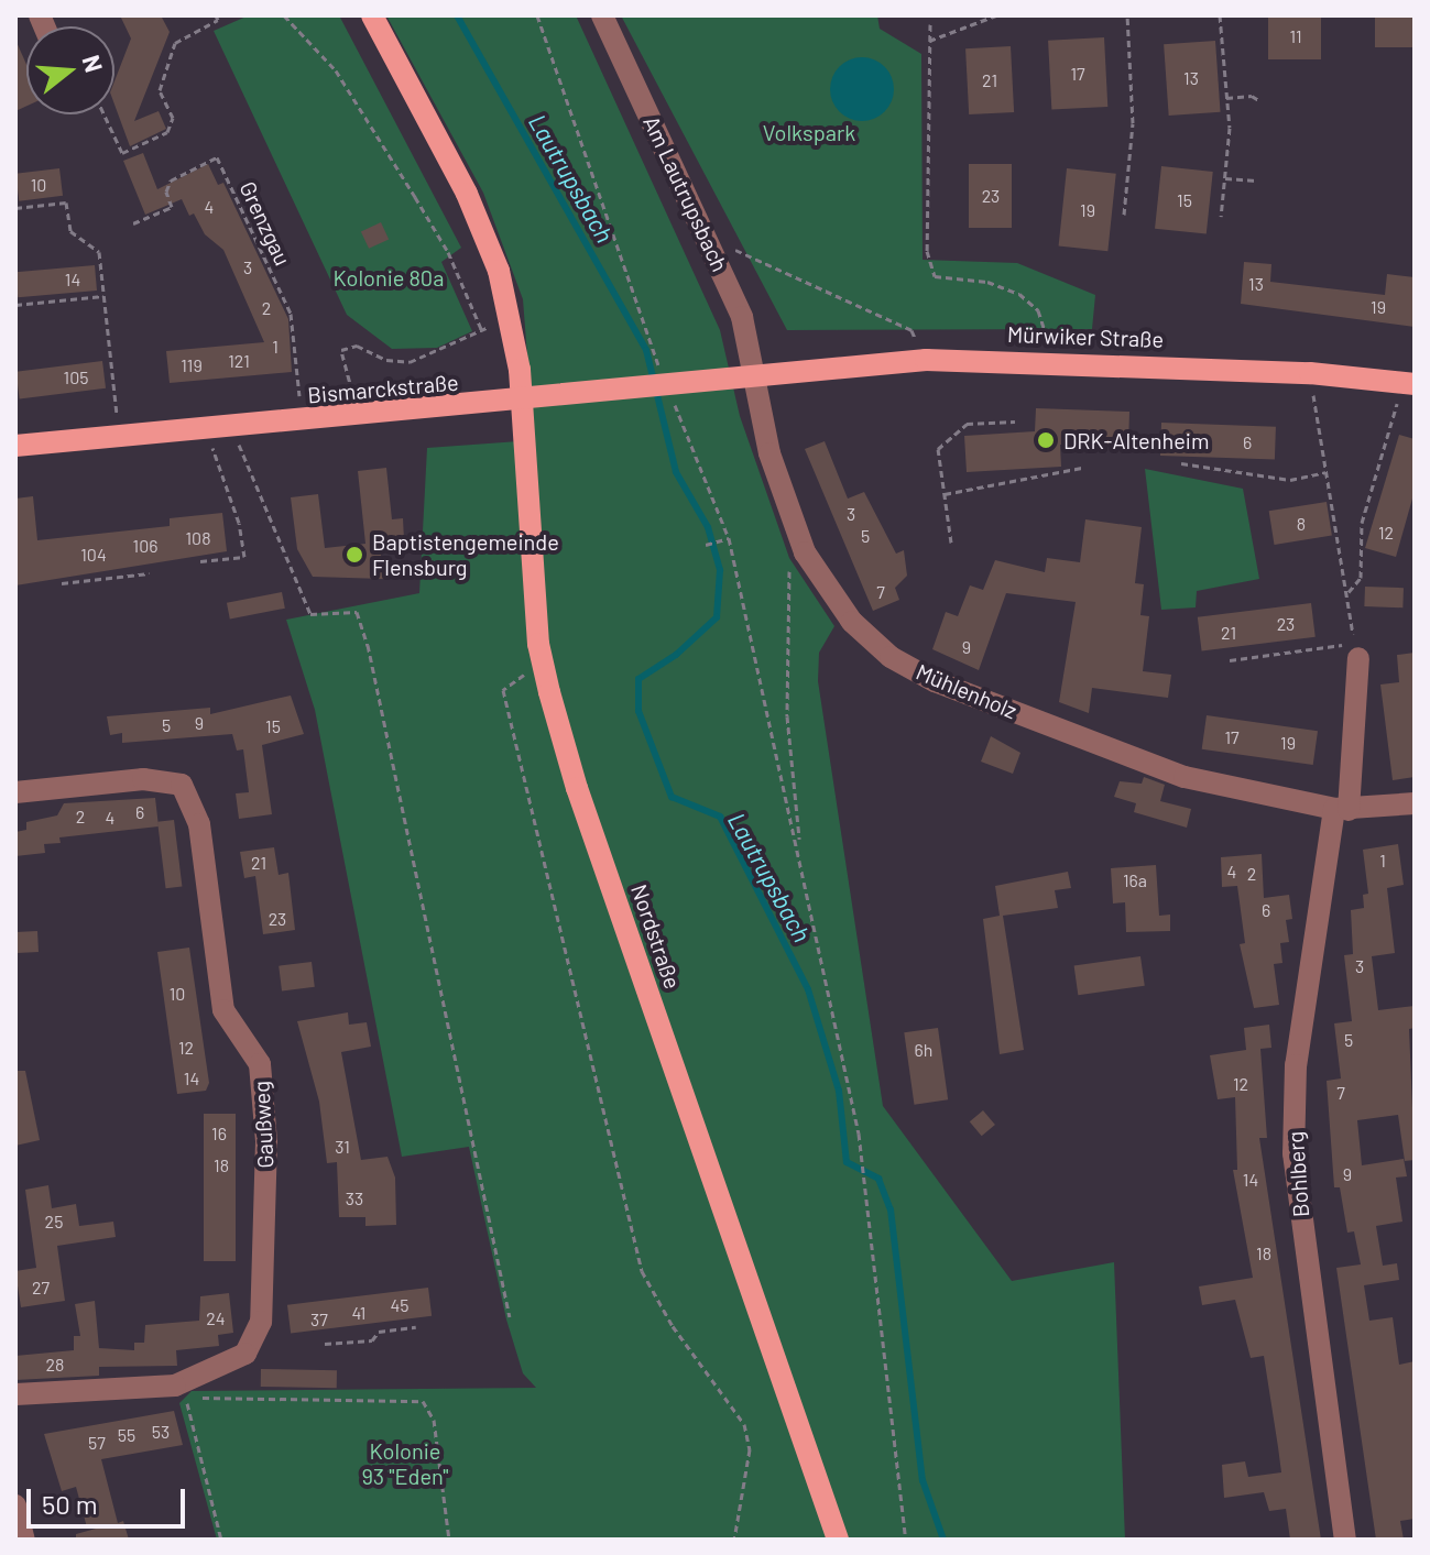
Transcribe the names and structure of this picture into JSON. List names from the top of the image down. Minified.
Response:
{"streets":{"main road":["Mürwiker Straße","Bismarckstraße","Nordstraße"],"street":["Am Lautrupsbach","Mühlenholz","Gaußweg","Bohlberg"],"path":["Grenzgau"]},"crossings":[["Am Lautrupsbach","Mürwiker Straße"],["Am Lautrupsbach","Bismarckstraße"],["Am Lautrupsbach","Mühlenholz"],["Grenzgau","Bismarckstraße"],["Mürwiker Straße","Bismarckstraße"],["Mürwiker Straße","Mühlenholz"],["Bismarckstraße","Mühlenholz"],["Mühlenholz","Bohlberg"]],"water":["Lautrupsbach"],"parks":["Volkspark","Kolonie 80a","Kolonie 93 \"Eden\""],"places":["DRK-Altenheim","Baptistengemeinde Flensburg"],"house_numbers":["11","17","13","21","10","23","15","4","19","3","14","13","19","2","1","121","119","105","6","3","8","12","5","108","106","104","7","23","21","9","9","5","15","17","19","6","2","4","1","21","4","2","16a","6","23","3","10","5","12","6h","14","12","7","16","31","18","9","14","33","25","18","27","45","41","24","37","28","53","55","57"],"scale_bar":"50 m","north":"right"}
